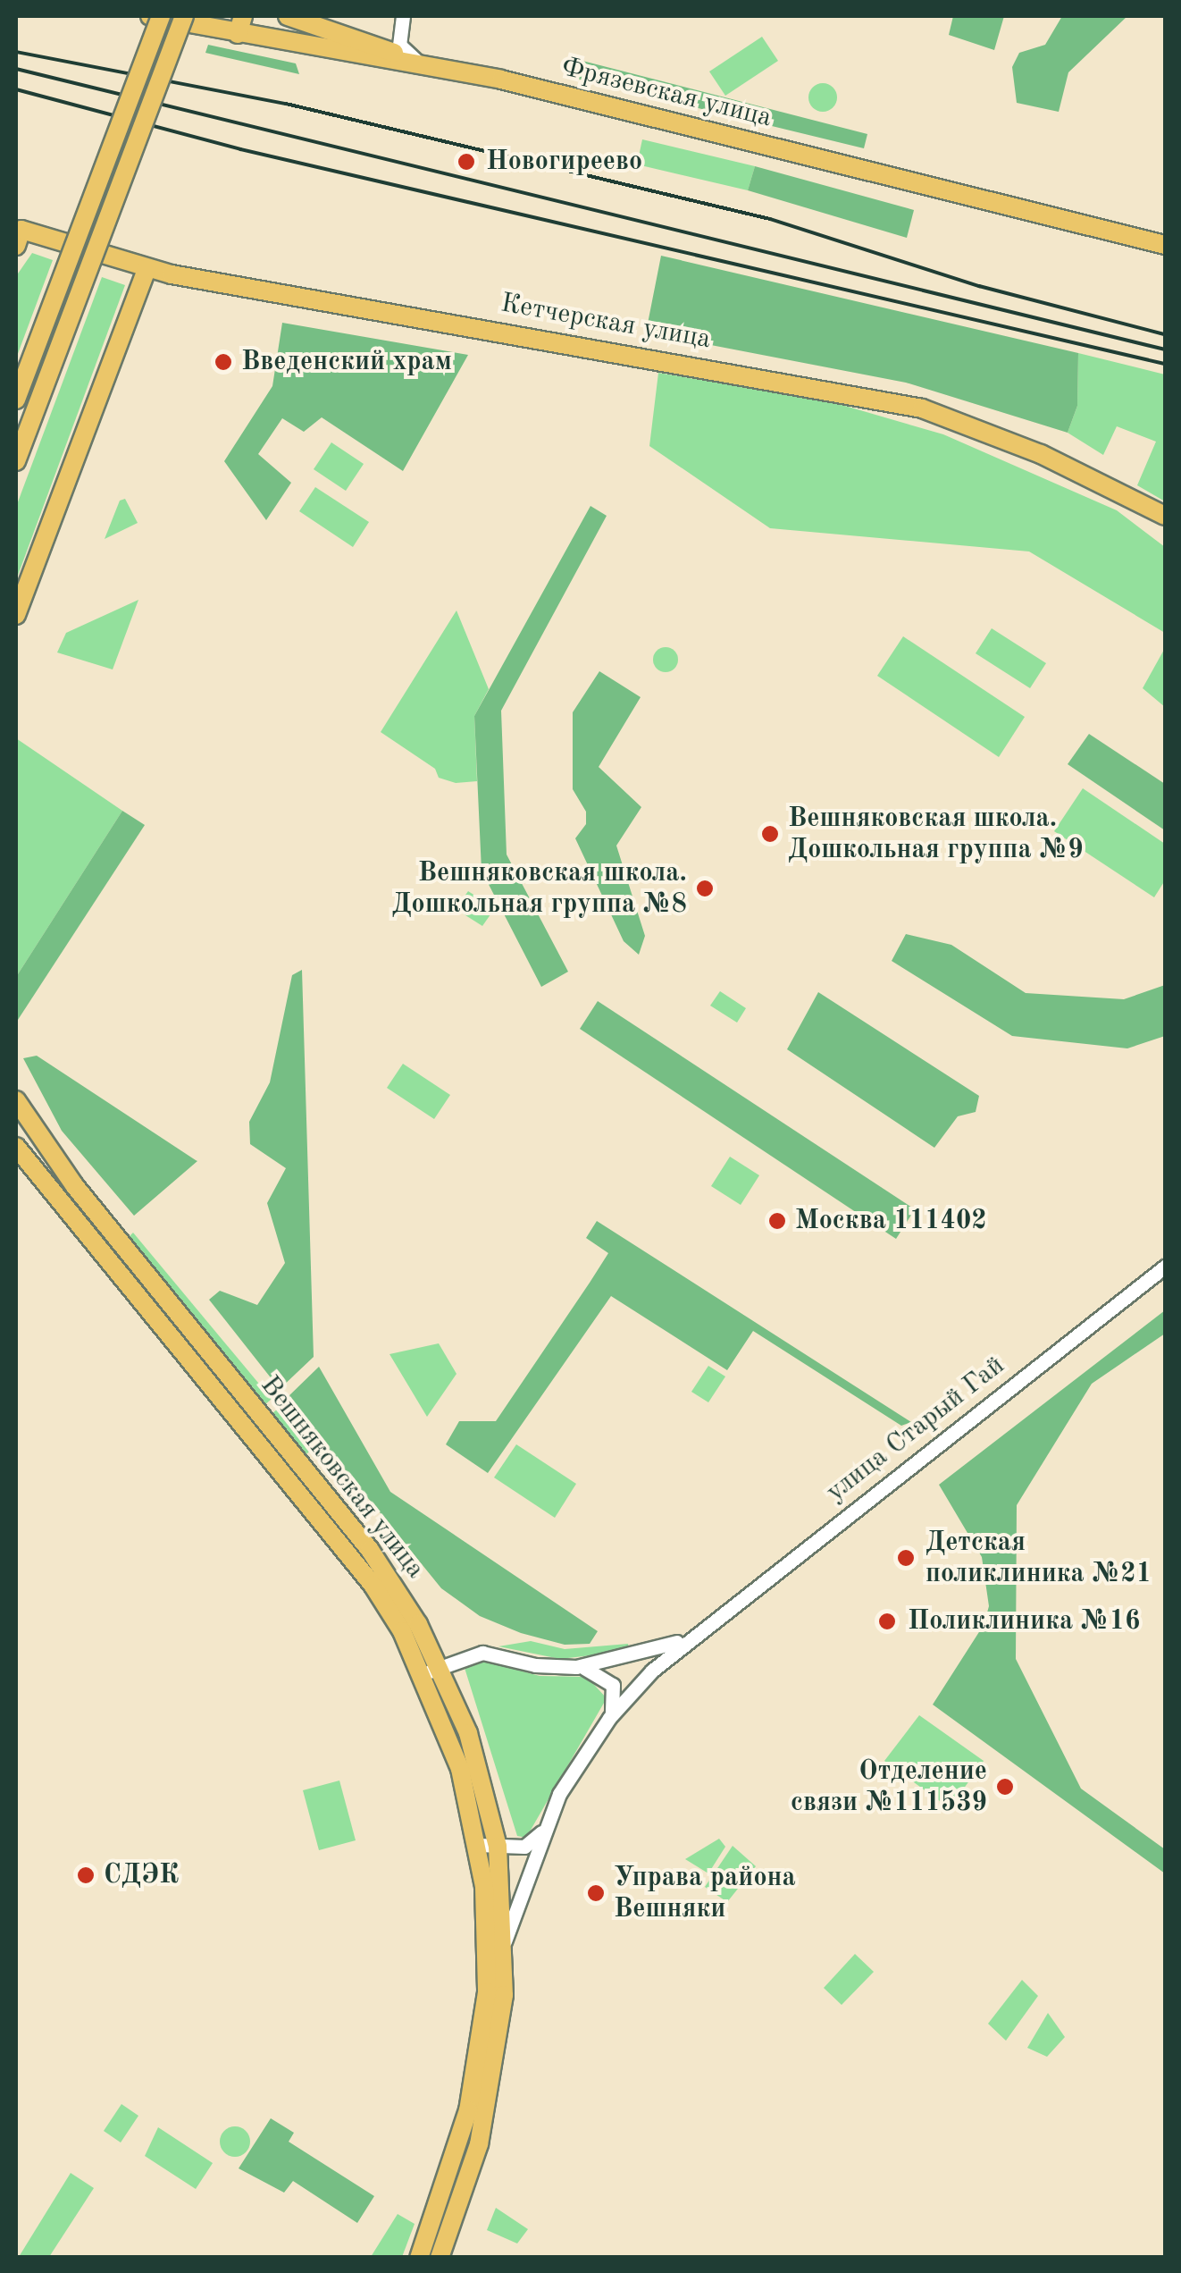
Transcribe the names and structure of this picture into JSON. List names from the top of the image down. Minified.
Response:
{"streets":{"main road":["Фрязевская улица","Кетчерская улица","Вешняковская улица"],"street":["улица Старый Гай"]},"crossings":[["улица Старый Гай","Вешняковская улица"]],"places":["Новогиреево","Введенский храм","Вешняковская школа. Дошкольная группа №9","Вешняковская школа. Дошкольная группа №8","Москва 111402","Детская поликлиника №21","Поликлиника №16","Отделение связи №111539","СДЭК","Управа района Вешняки"]}
